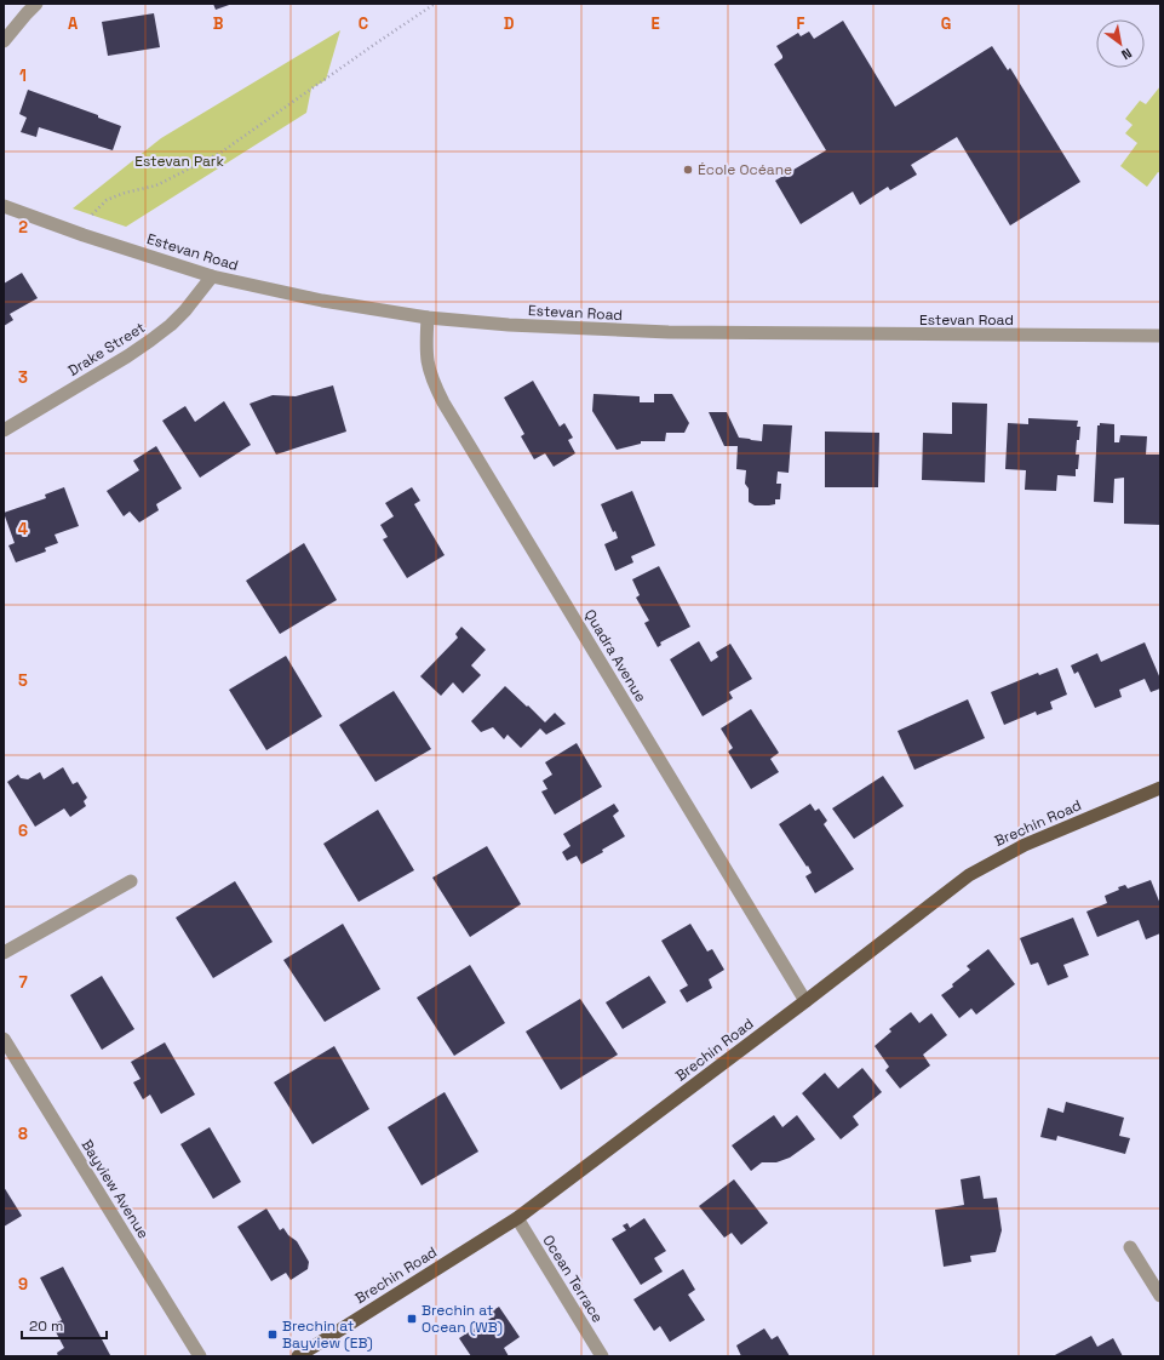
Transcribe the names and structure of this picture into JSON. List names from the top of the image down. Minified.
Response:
{"streets":{"main road":["Brechin Road"],"street":["Estevan Road","Drake Street","Quadra Avenue","Bayview Avenue","Ocean Terrace"]},"crossings":[["Estevan Road","Drake Street"],["Estevan Road","Quadra Avenue"],["Quadra Avenue","Brechin Road"],["Brechin Road","Ocean Terrace"]],"parks":["Estevan Park"],"places":{"other":["École Océane"],"transit":["Brechin at Ocean (WB)","Brechin at Bayview (EB)"]},"scale_bar":"20 m","north":"bottom right","grid":{"columns":["A","B","C","D","E","F","G"],"rows":["1","2","3","4","5","6","7","8","9"]}}
